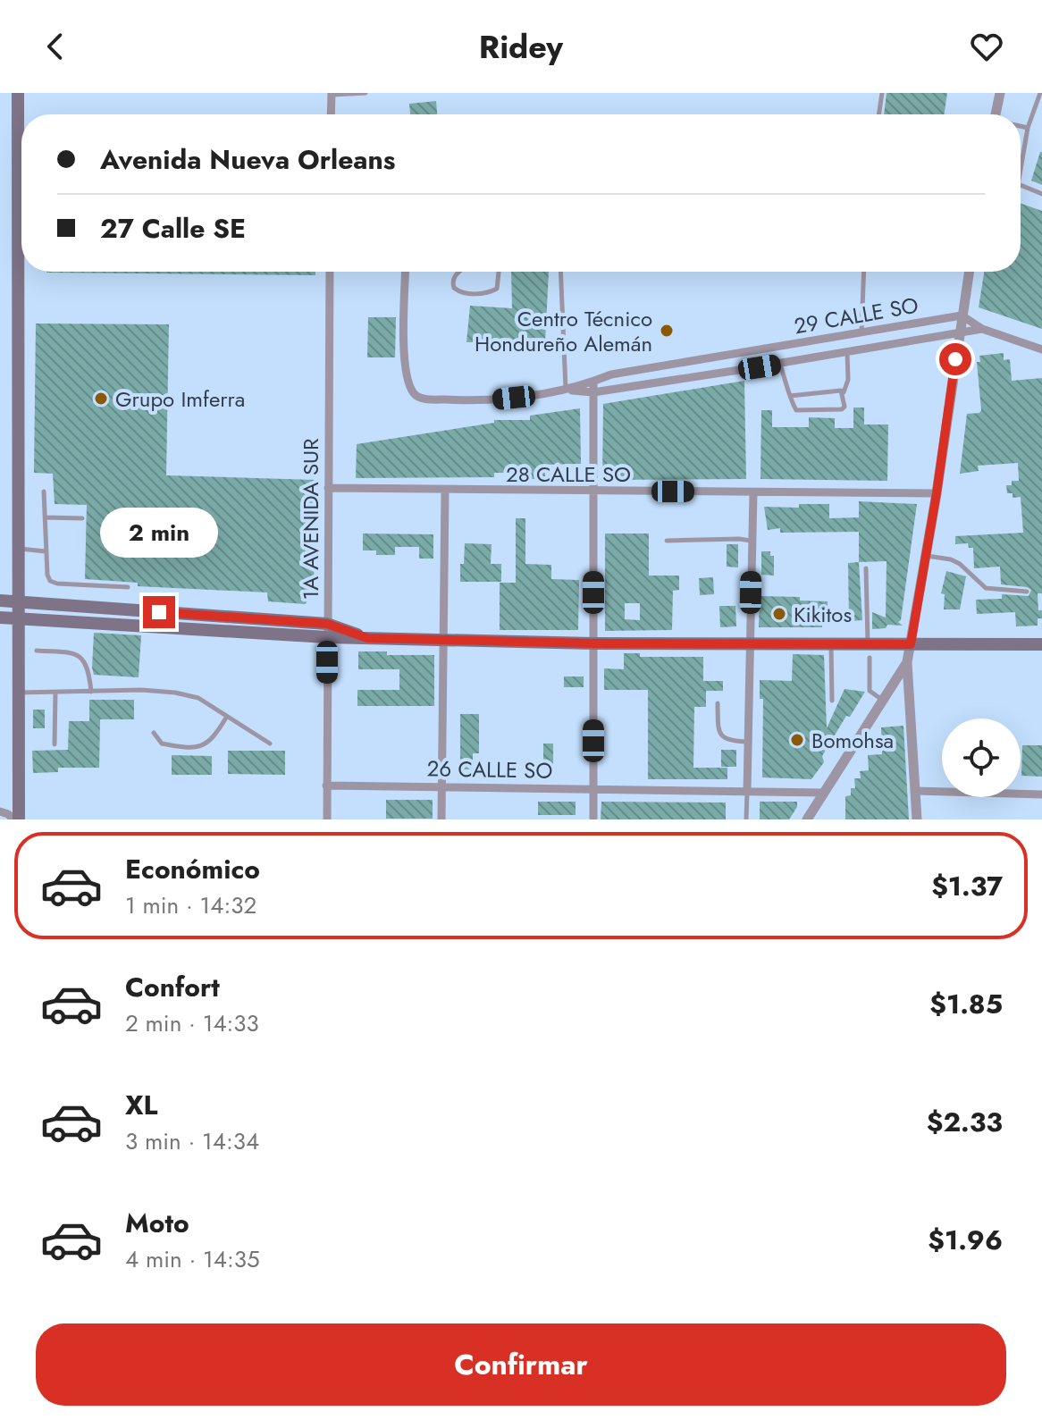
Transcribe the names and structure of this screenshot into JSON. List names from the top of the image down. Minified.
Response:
{"streets":{"street":["29 CALLE SO","28 CALLE SO","1A AVENIDA SUR","26 CALLE SO"]},"crossings":[["28 CALLE SO","1A AVENIDA SUR"],["1A AVENIDA SUR","26 CALLE SO"]],"places":["Centro Técnico Hondureño Alemán","Grupo Imferra","Kikitos","Bomohsa"],"page":{"header":"Ridey","banner":["Avenida Nueva Orleans","27 Calle SE"],"bubble":"2 min","list":[{"name":"Económico","note":"1 min · 14:32","value":"$1.37"},{"name":"Confort","note":"2 min · 14:33","value":"$1.85"},{"name":"XL","note":"3 min · 14:34","value":"$2.33"},{"name":"Moto","note":"4 min · 14:35","value":"$1.96"}],"buttons":"Confirmar"}}
